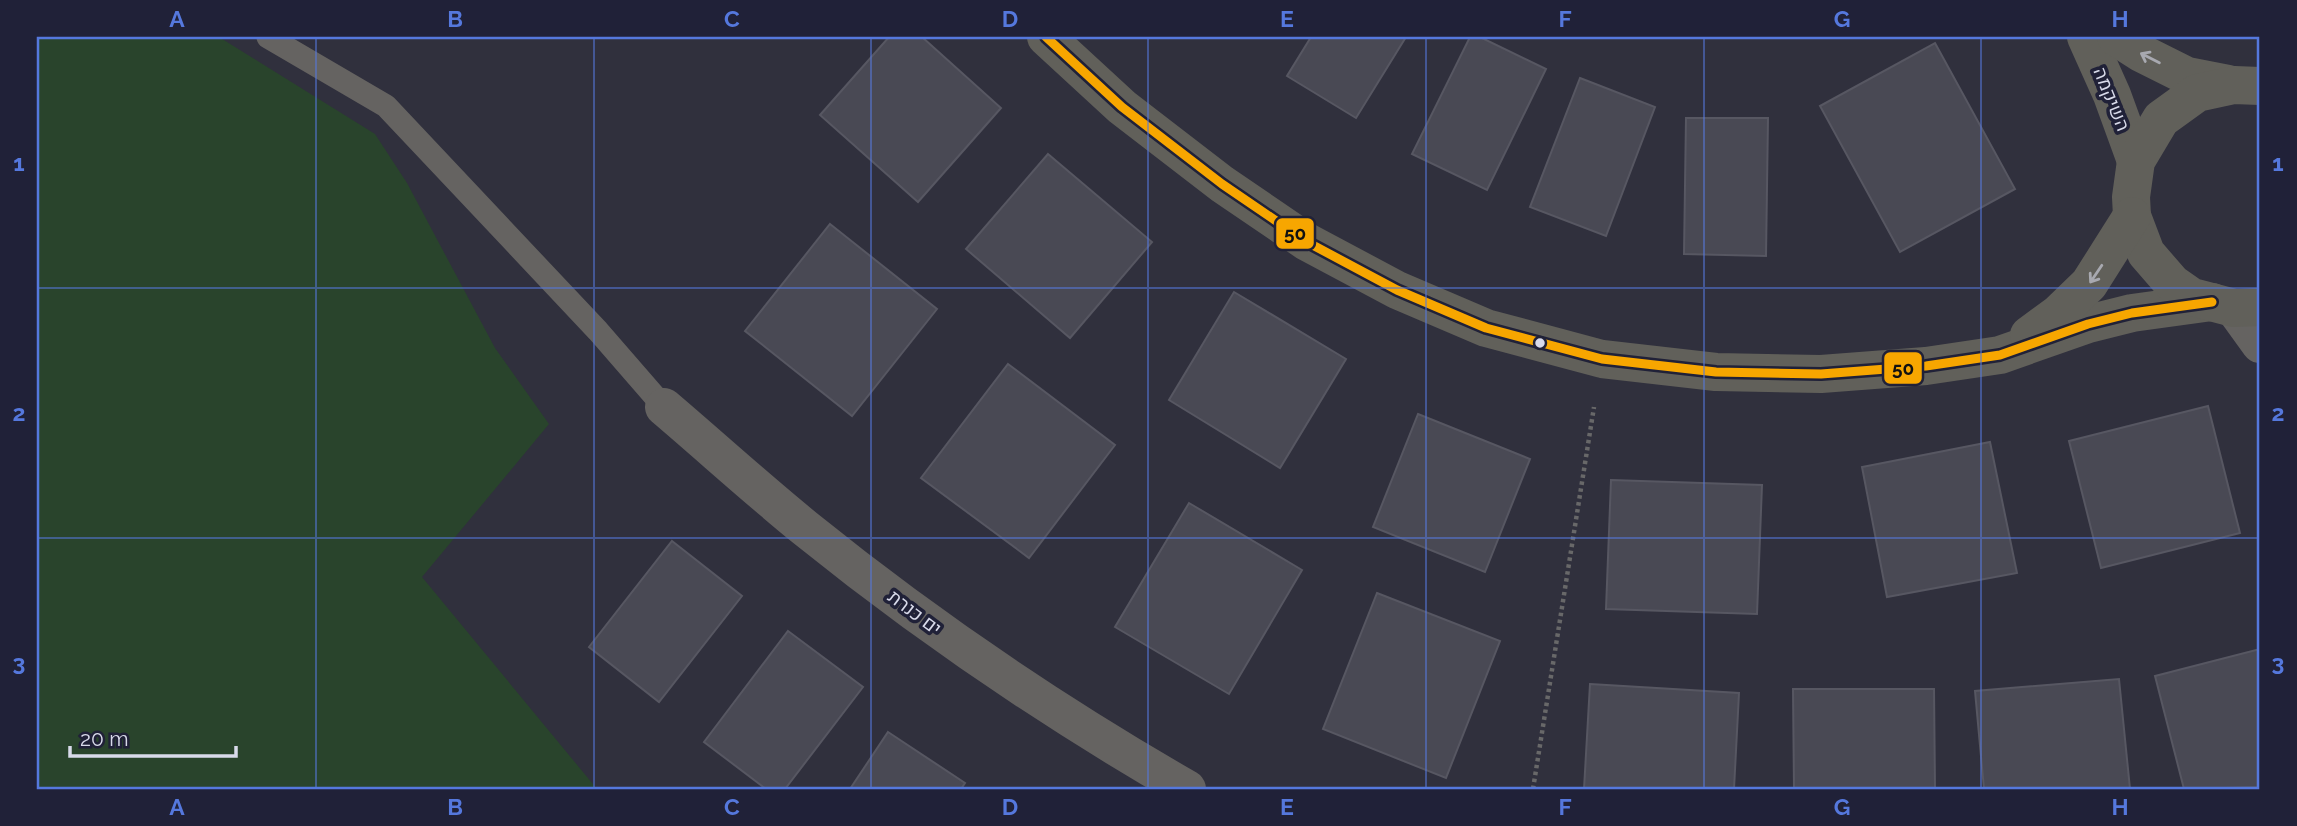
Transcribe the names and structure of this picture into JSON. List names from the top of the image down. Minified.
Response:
{"streets":{"street":["השיקמה","ים כנרת"]},"one_way":["השיקמה"],"lines":["transit line 50"],"scale_bar":"20 m","grid":{"columns":["A","B","C","D","E","F","G","H"],"rows":["1","2","3"]}}
